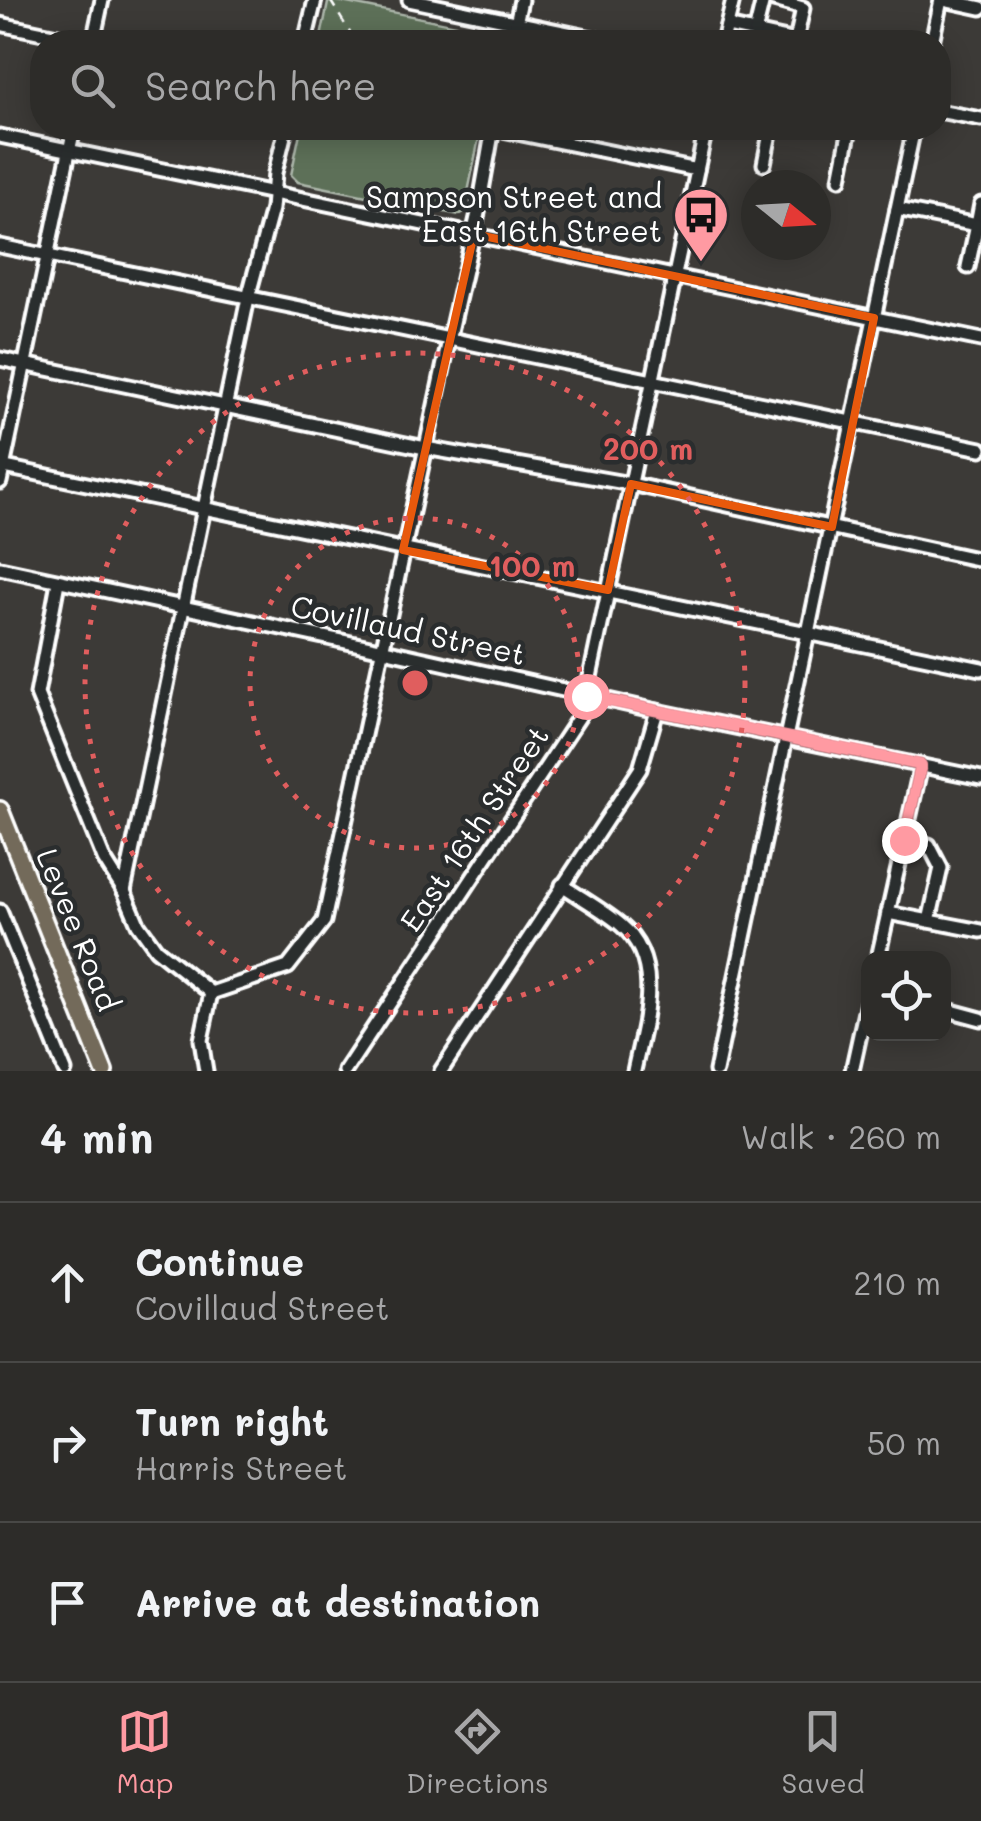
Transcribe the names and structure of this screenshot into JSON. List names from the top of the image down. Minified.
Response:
{"streets":{"highway":["Levee Road"],"street":["Covillaud Street","East 16th Street"]},"crossings":[["Covillaud Street","East 16th Street"]],"places":{"bus stop":["Sampson Street and East 16th Street"]},"north":"right","page":{"search":"Search here","heading":["4 min","Walk · 260 m"],"list":[["Continue","Covillaud Street","210 m"],["Turn right","Harris Street","50 m"],"Arrive at destination"],"nav":["Map","Directions","Saved"]},"rings":["200 m","100 m"]}
